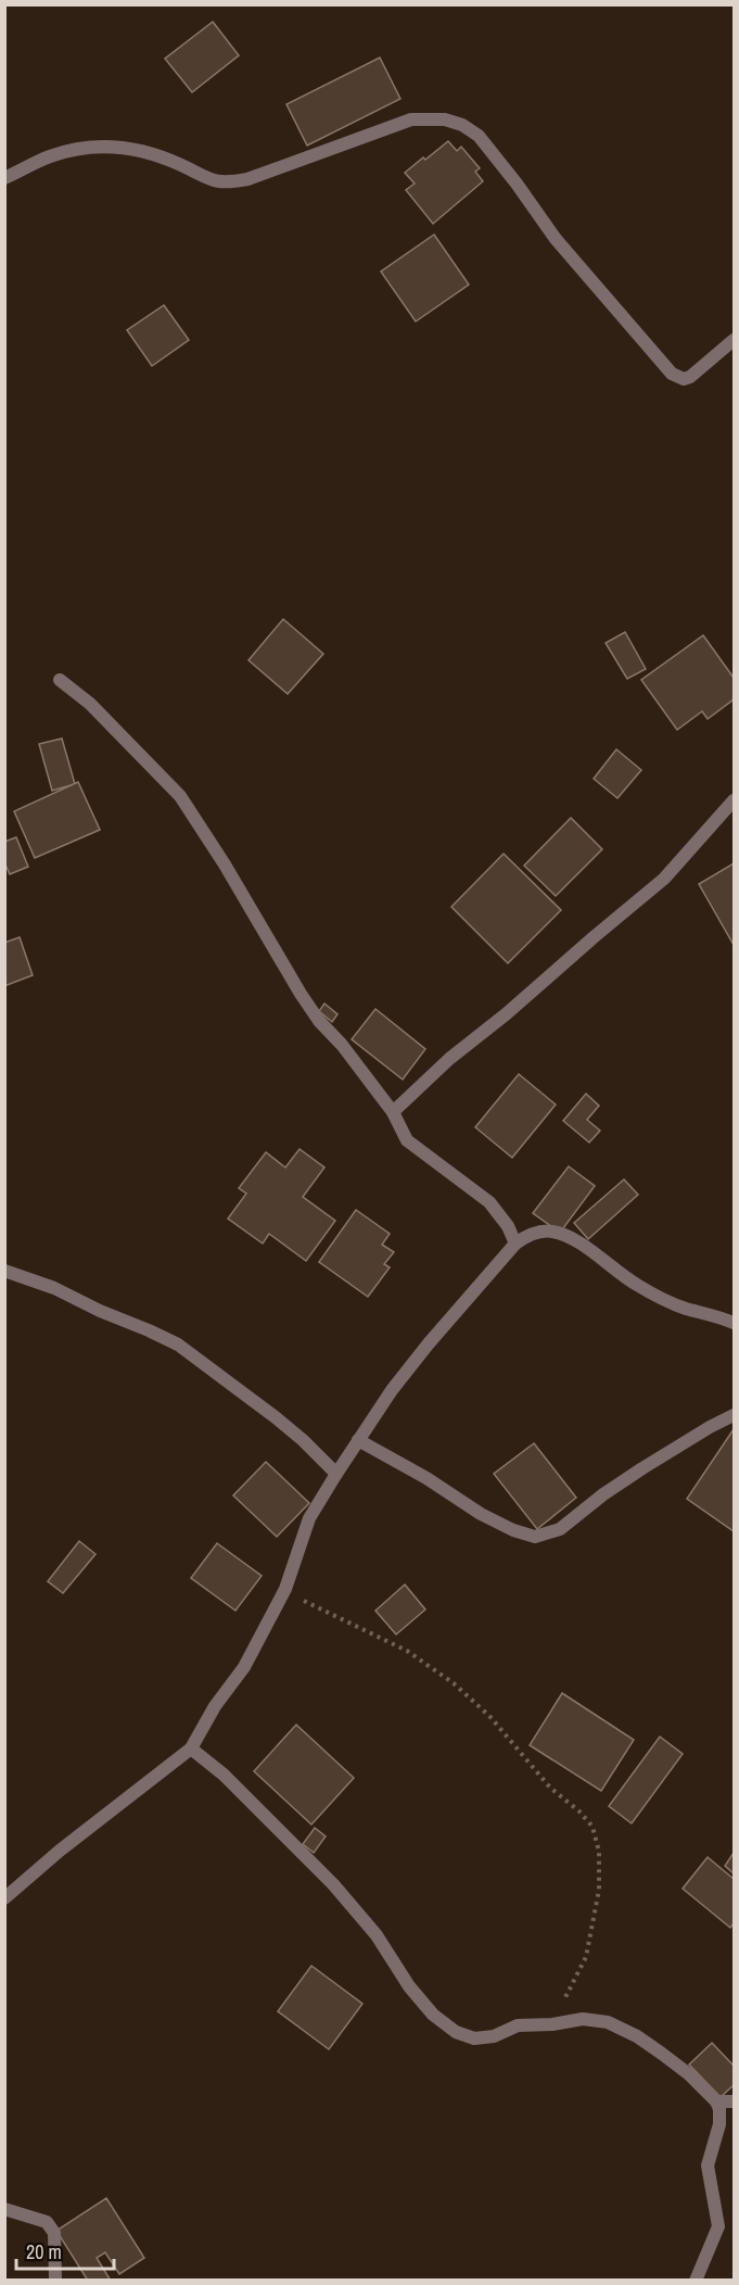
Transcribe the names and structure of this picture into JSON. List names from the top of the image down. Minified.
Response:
{"scale_bar":"20 m"}
